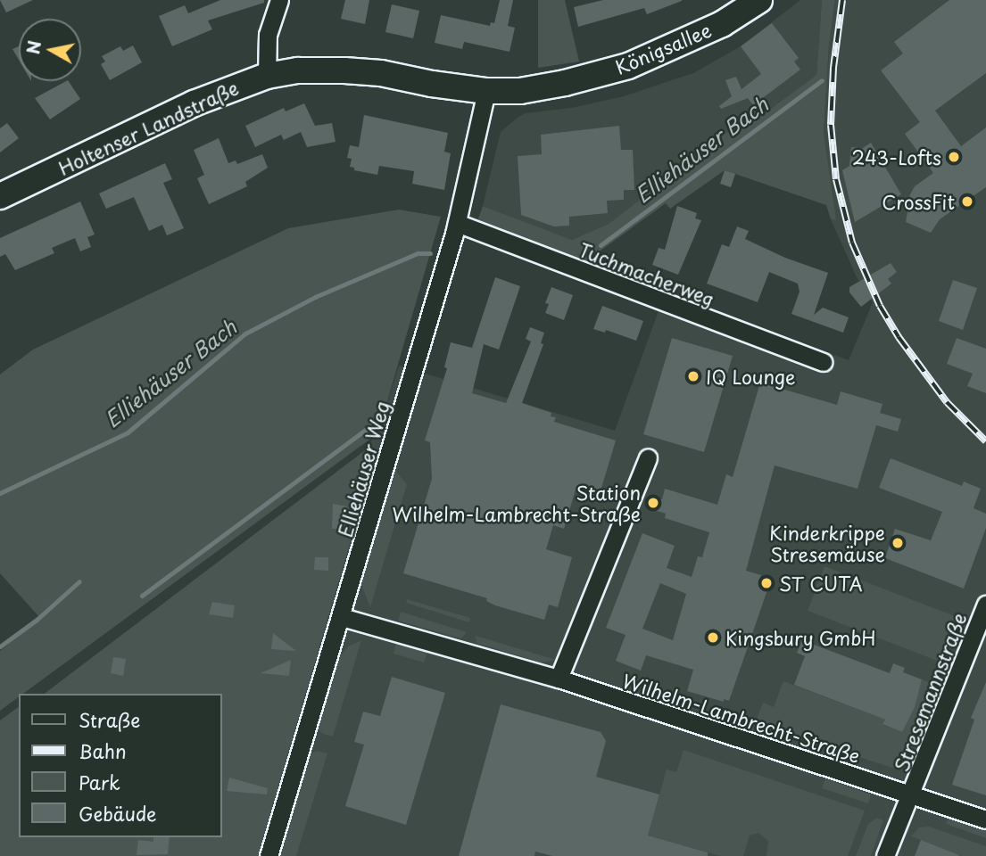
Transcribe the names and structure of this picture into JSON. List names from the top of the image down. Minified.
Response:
{"streets":{"street":["Königsallee","Holtenser Landstraße","Tuchmacherweg","Elliehäuser Weg","Stresemannstraße","Wilhelm-Lambrecht-Straße"]},"crossings":[["Königsallee","Holtenser Landstraße"],["Königsallee","Elliehäuser Weg"],["Holtenser Landstraße","Elliehäuser Weg"],["Tuchmacherweg","Elliehäuser Weg"],["Elliehäuser Weg","Wilhelm-Lambrecht-Straße"],["Stresemannstraße","Wilhelm-Lambrecht-Straße"]],"water":["Elliehäuser Bach"],"places":["243-Lofts","CrossFit","IQ Lounge","Station Wilhelm-Lambrecht-Straße","Kinderkrippe Stresemäuse","ST CUTA","Kingsbury GmbH"],"legend":["Straße","Bahn","Park","Gebäude"],"north":"left"}
